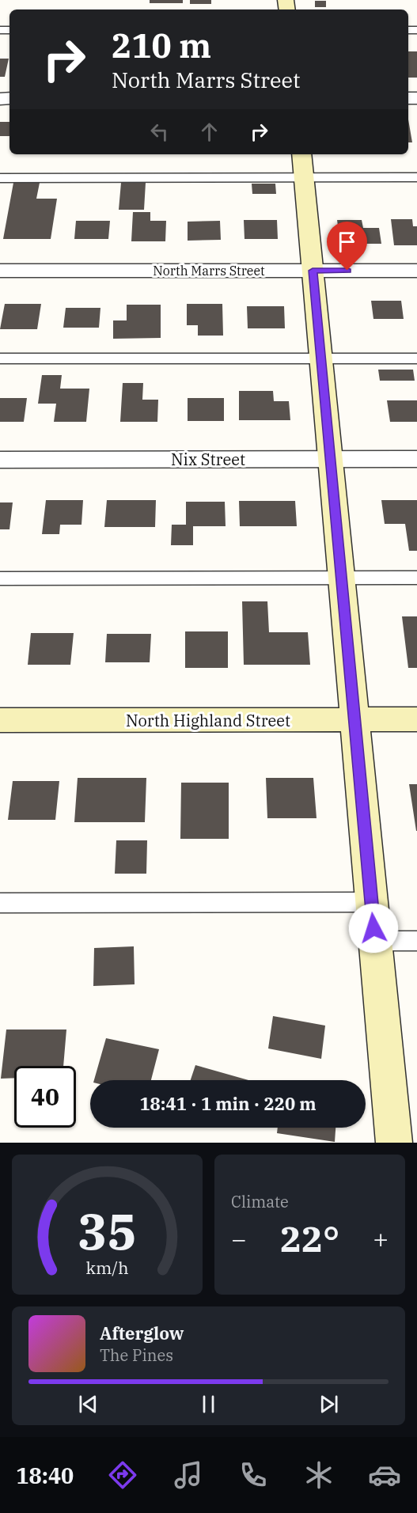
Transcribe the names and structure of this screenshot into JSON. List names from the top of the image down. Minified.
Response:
{"streets":{"street":["North Marrs Street","Nix Street","North Highland Street"]},"page":{"turn":["210 m","North Marrs Street"],"limit":"40","trip":"18:41 · 1 min · 220 m","tile":"Climate","heat":["−","22°","+"],"song":["Afterglow","The Pines"],"tabs":"18:40","gauge":["35","km/h"]}}
